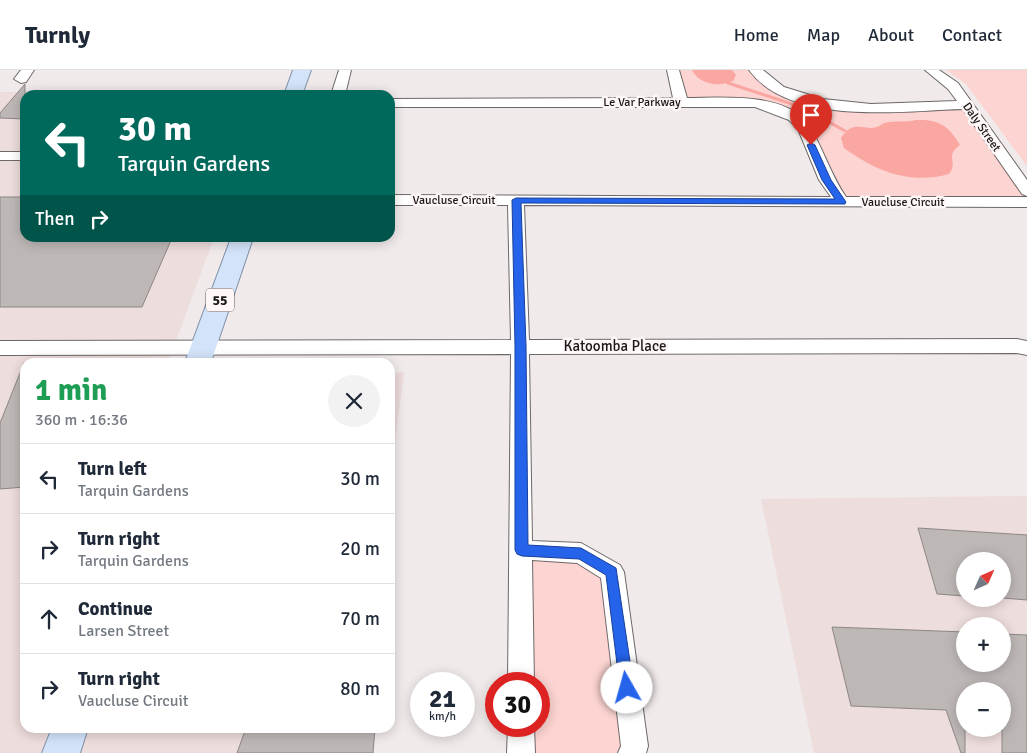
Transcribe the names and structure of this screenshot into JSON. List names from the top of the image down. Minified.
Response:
{"streets":{"main road":["55"],"street":["Le Var Parkway","Daly Street","Vaucluse Circuit","Katoomba Place"]},"crossings":[["Le Var Parkway","Vaucluse Circuit"],["55","Katoomba Place"]],"north":"top right","page":{"header":"Turnly","nav":["Home","Map","About","Contact"],"turn":["30 m","Tarquin Gardens"],"then":"Then","heading":["1 min","360 m · 16:36"],"list":[{"name":"Turn left","note":"Tarquin Gardens","value":"30 m"},{"name":"Turn right","note":"Tarquin Gardens","value":"20 m"},{"name":"Continue","note":"Larsen Street","value":"70 m"},{"name":"Turn right","note":"Vaucluse Circuit","value":"80 m"}],"map_buttons":["+","−"],"speed":"21 km/h","limit":"30"}}
